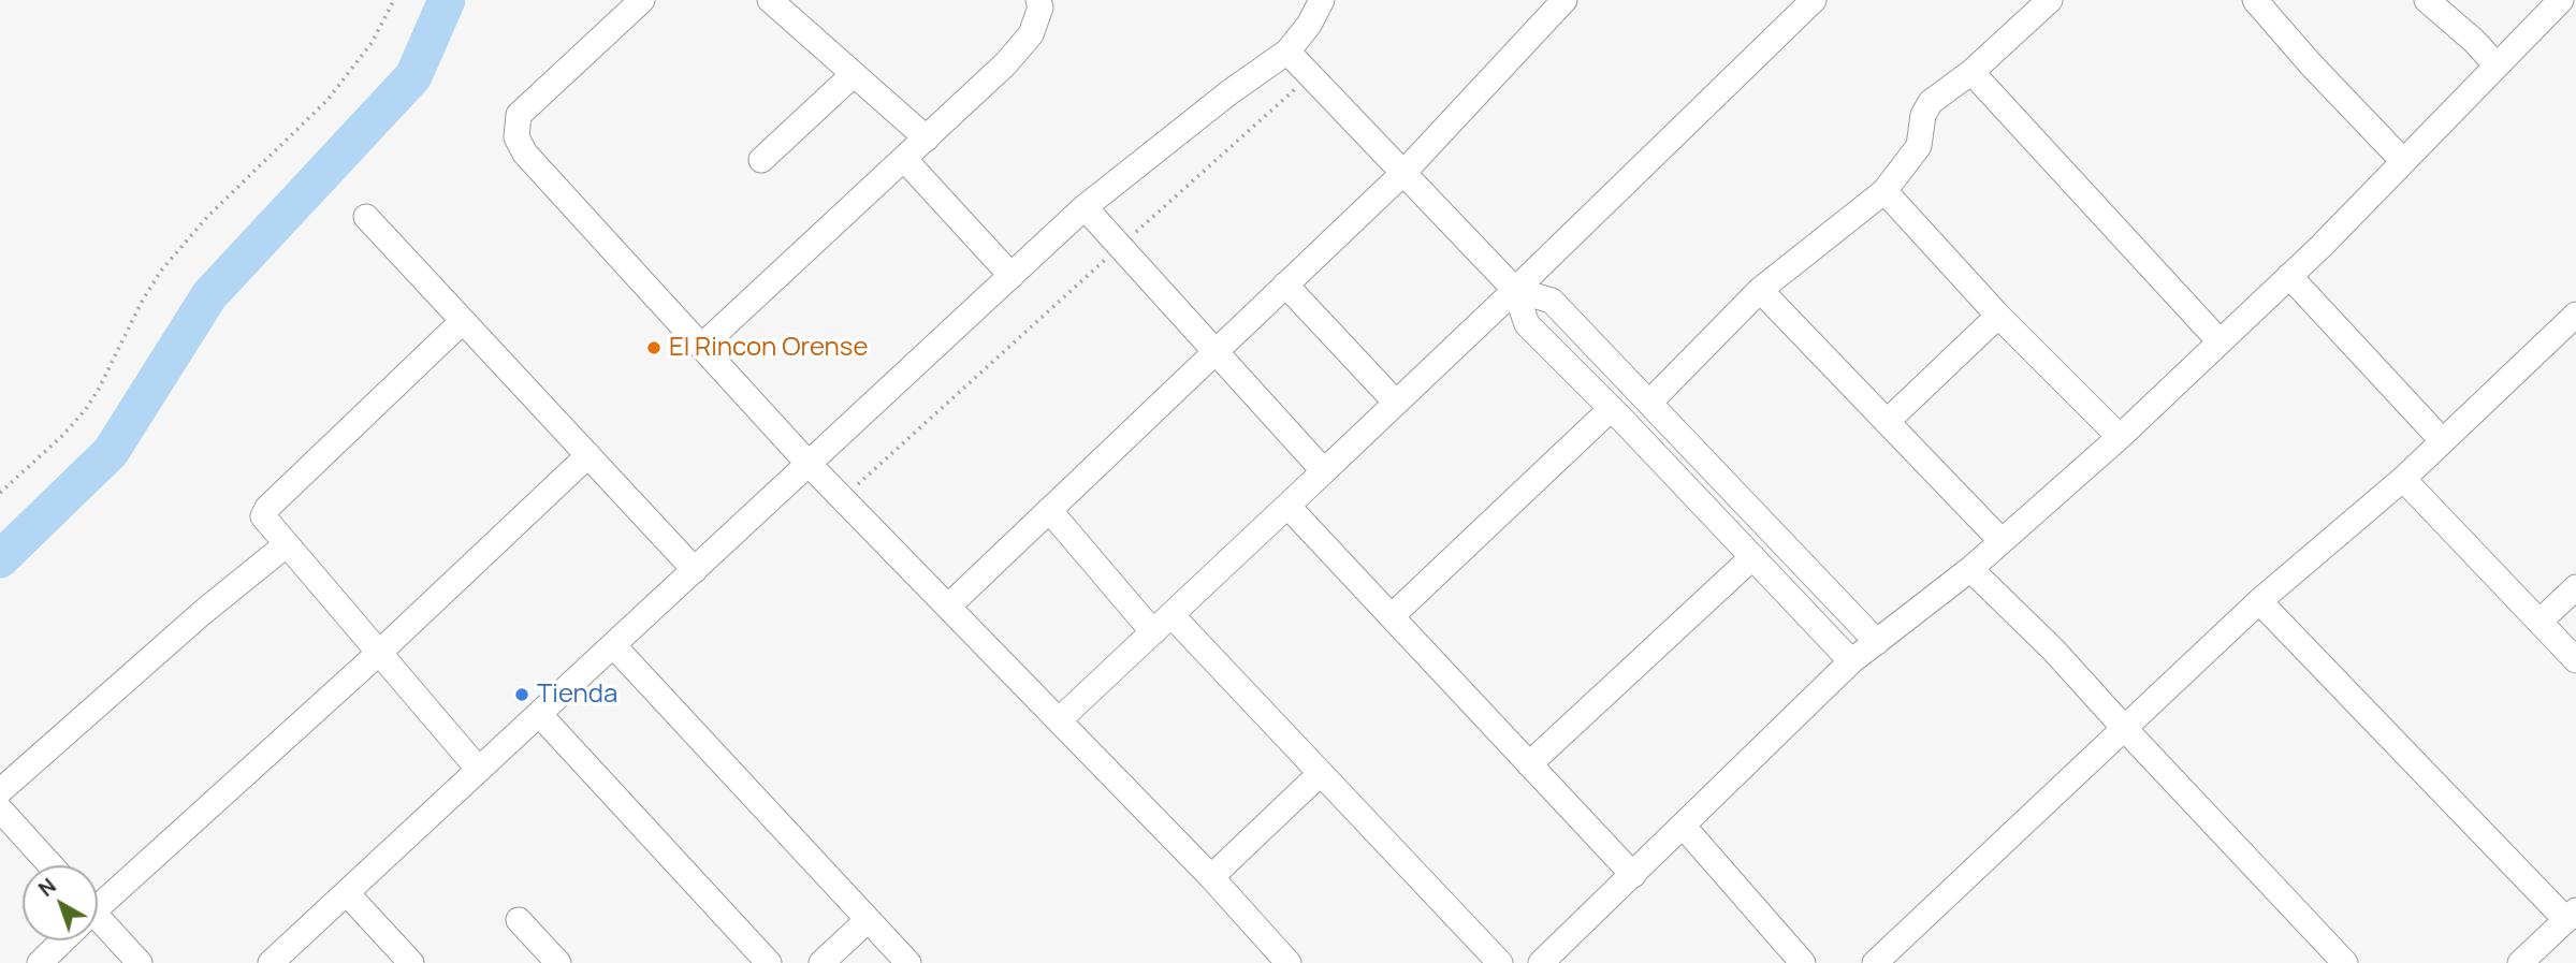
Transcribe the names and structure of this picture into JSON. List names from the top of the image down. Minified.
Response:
{"places":["El Rincon Orense","Tienda"],"north":"top left"}
